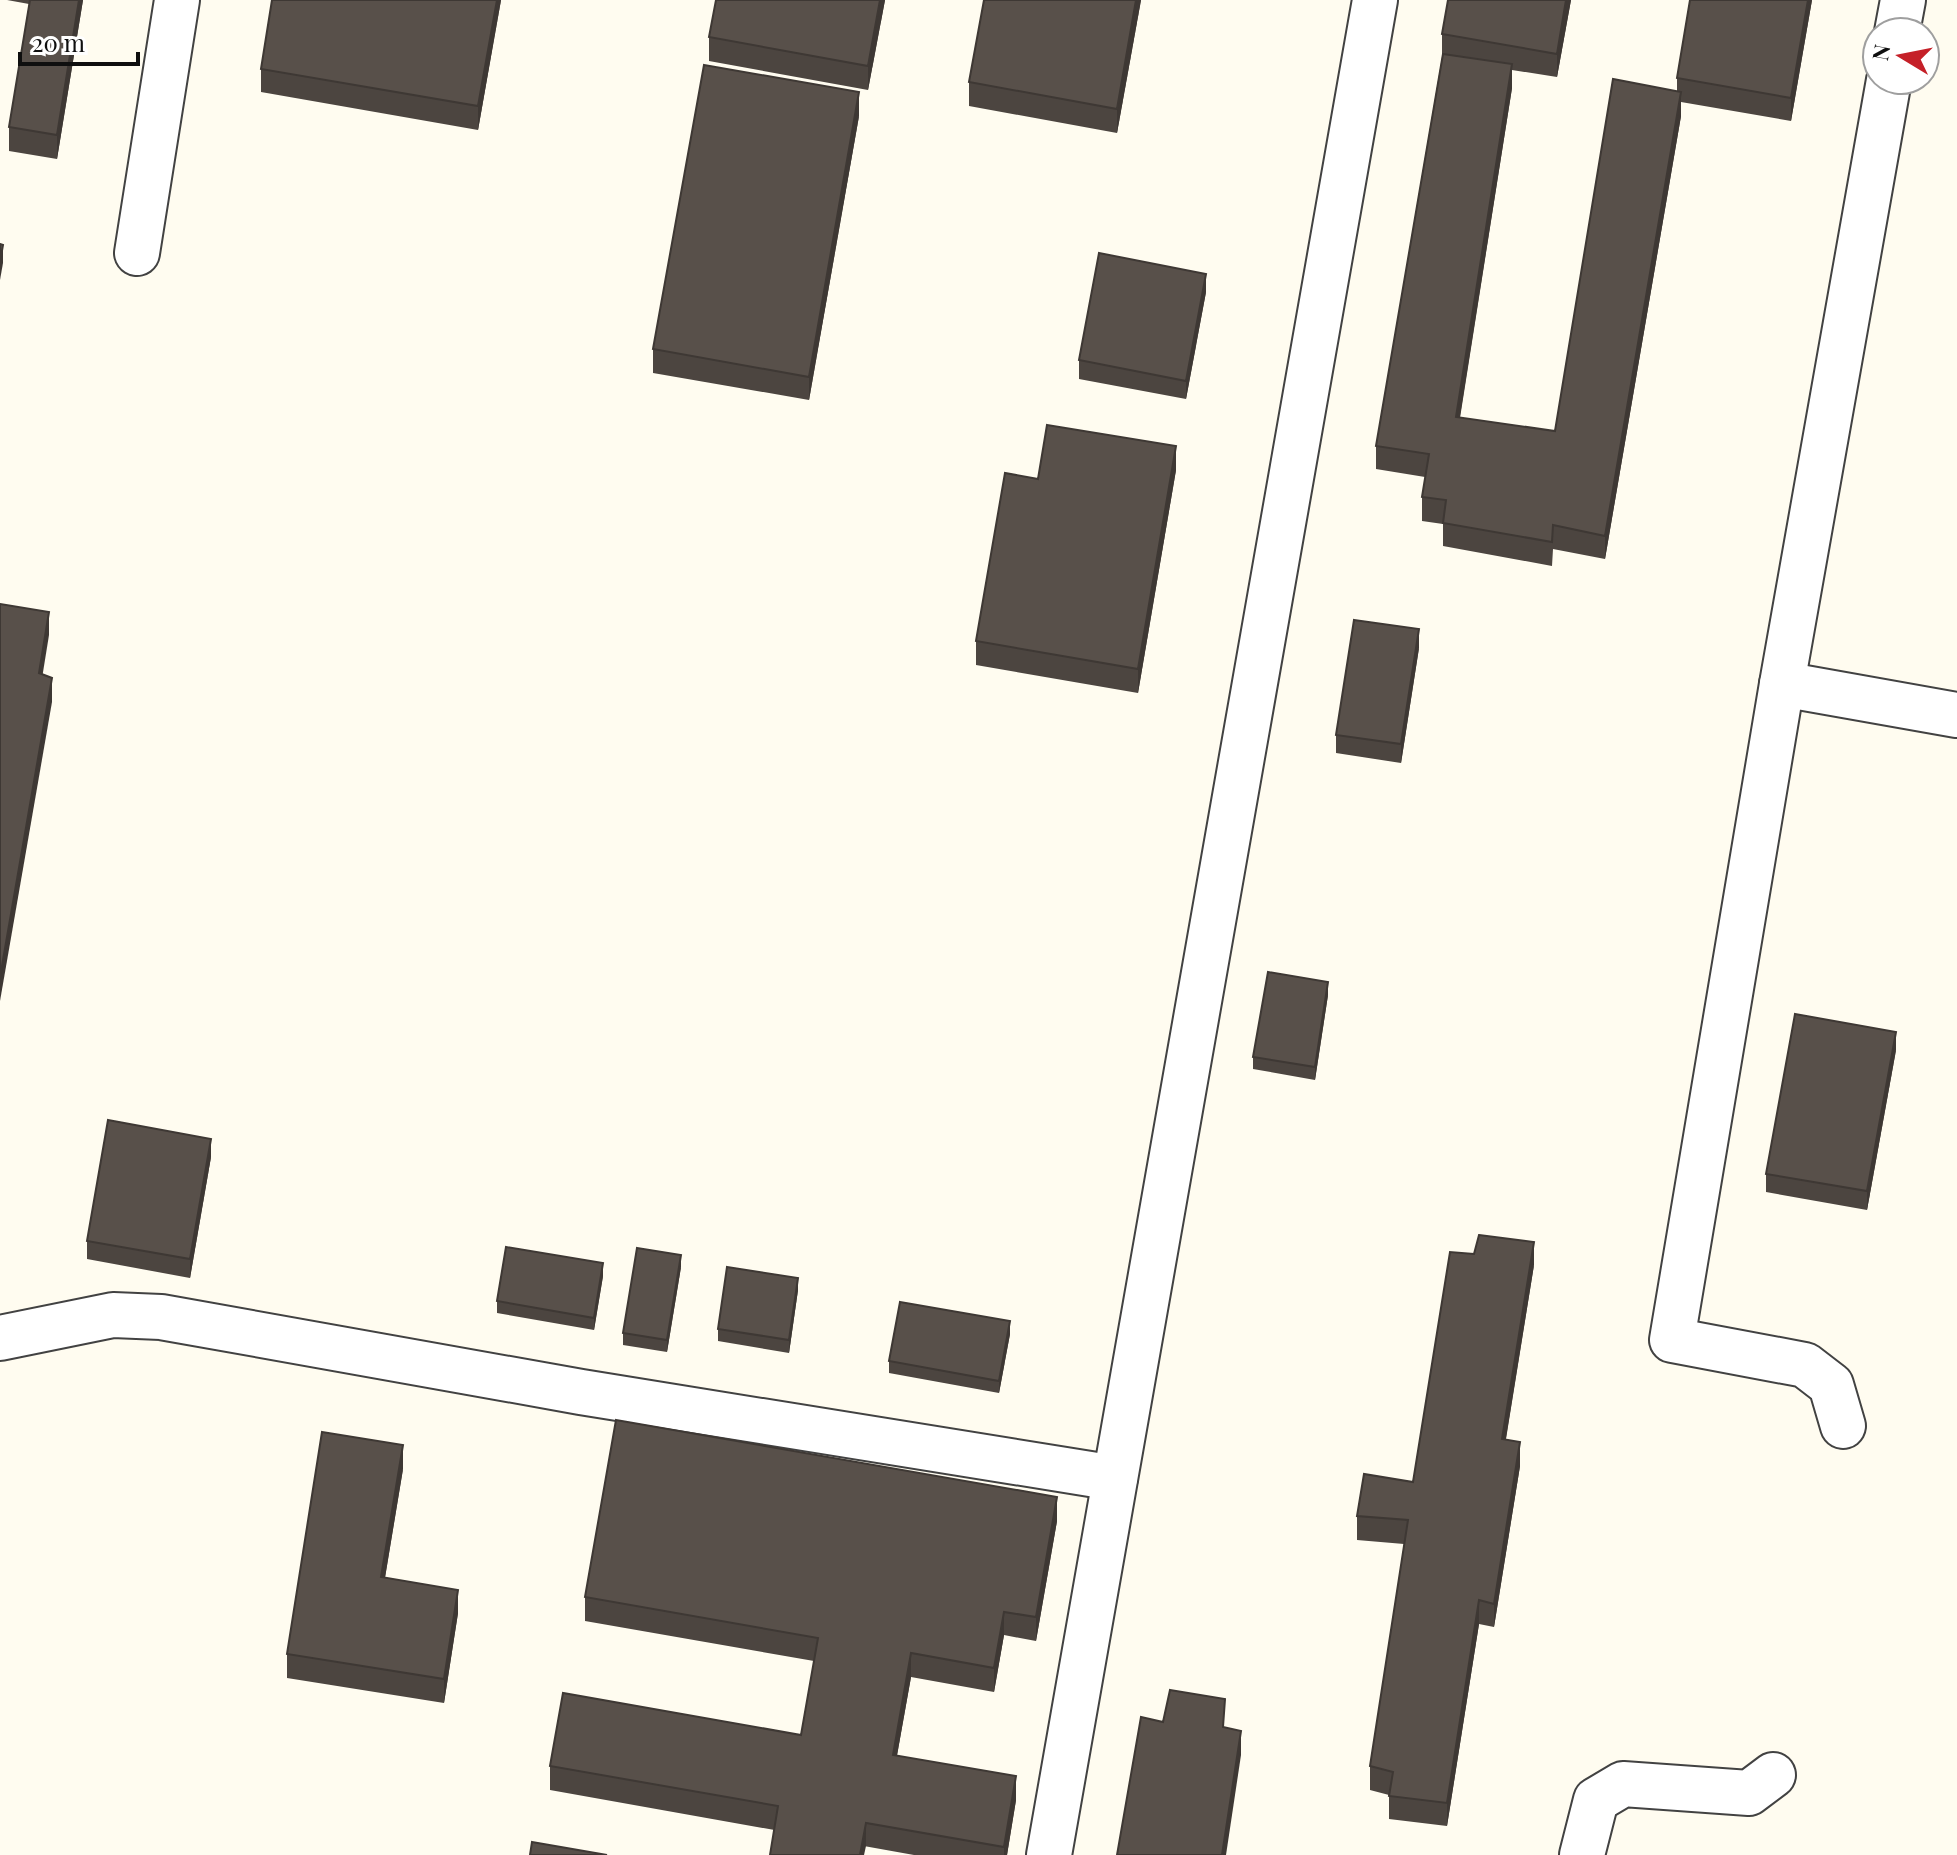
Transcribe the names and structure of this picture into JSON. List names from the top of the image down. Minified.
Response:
{"scale_bar":"20 m","north":"left"}
